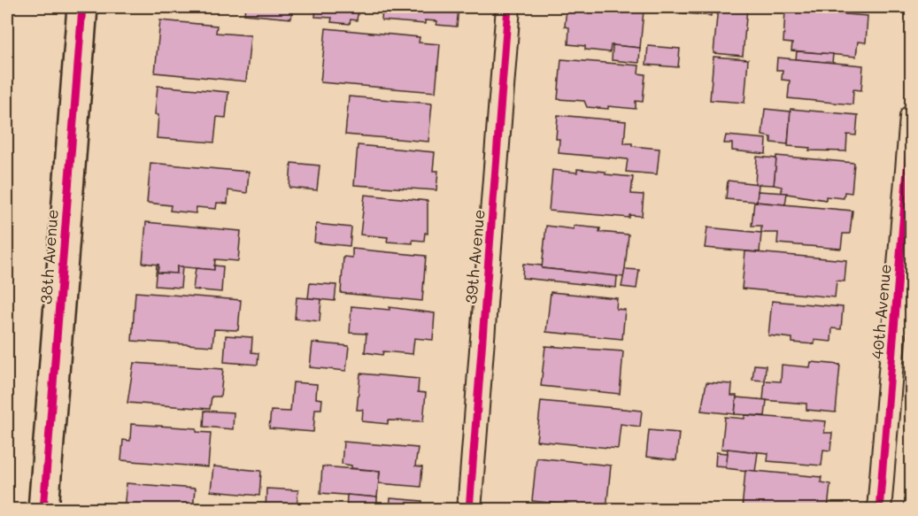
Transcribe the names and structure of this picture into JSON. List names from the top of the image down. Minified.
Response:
{"streets":{"street":["38th Avenue","39th Avenue","40th Avenue"]}}
